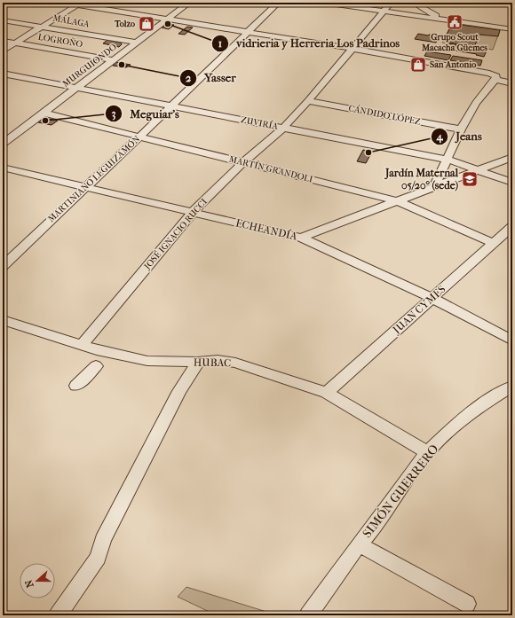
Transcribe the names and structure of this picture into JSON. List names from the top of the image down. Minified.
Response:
{"streets":{"street":["MÁLAGA","LOGROÑO","MURGUIONDO","CÁNDIDO LÓPEZ","ZUVIRÍA","MARTÍN GRANDOLI","MARTINIANO LEGUIZAMÓN","ECHEANDÍA","JOSÉ IGNACIO RUCCI","JUAN CYMES","HUBAC","SIMÓN GUERRERO"]},"crossings":[["MÁLAGA","MURGUIONDO"],["LOGROÑO","MURGUIONDO"],["MURGUIONDO","ZUVIRÍA"],["MURGUIONDO","MARTÍN GRANDOLI"],["CÁNDIDO LÓPEZ","JOSÉ IGNACIO RUCCI"],["ZUVIRÍA","MARTINIANO LEGUIZAMÓN"],["ZUVIRÍA","JOSÉ IGNACIO RUCCI"],["MARTÍN GRANDOLI","MARTINIANO LEGUIZAMÓN"],["MARTÍN GRANDOLI","JOSÉ IGNACIO RUCCI"],["MARTÍN GRANDOLI","JUAN CYMES"],["MARTINIANO LEGUIZAMÓN","ECHEANDÍA"],["ECHEANDÍA","JOSÉ IGNACIO RUCCI"],["ECHEANDÍA","JUAN CYMES"],["JOSÉ IGNACIO RUCCI","HUBAC"],["JUAN CYMES","HUBAC"],["HUBAC","SIMÓN GUERRERO"]],"places":{"public building":["Grupo Scout Macacha Güemes"],"shop":["Tolzo","San Antonio"],"other":["vidrieria y Herreria Los Padrinos","Yasser","Meguiar's","Jeans"],"school or university":["Jardín Maternal 05/20° (sede)"]},"north":"left"}
